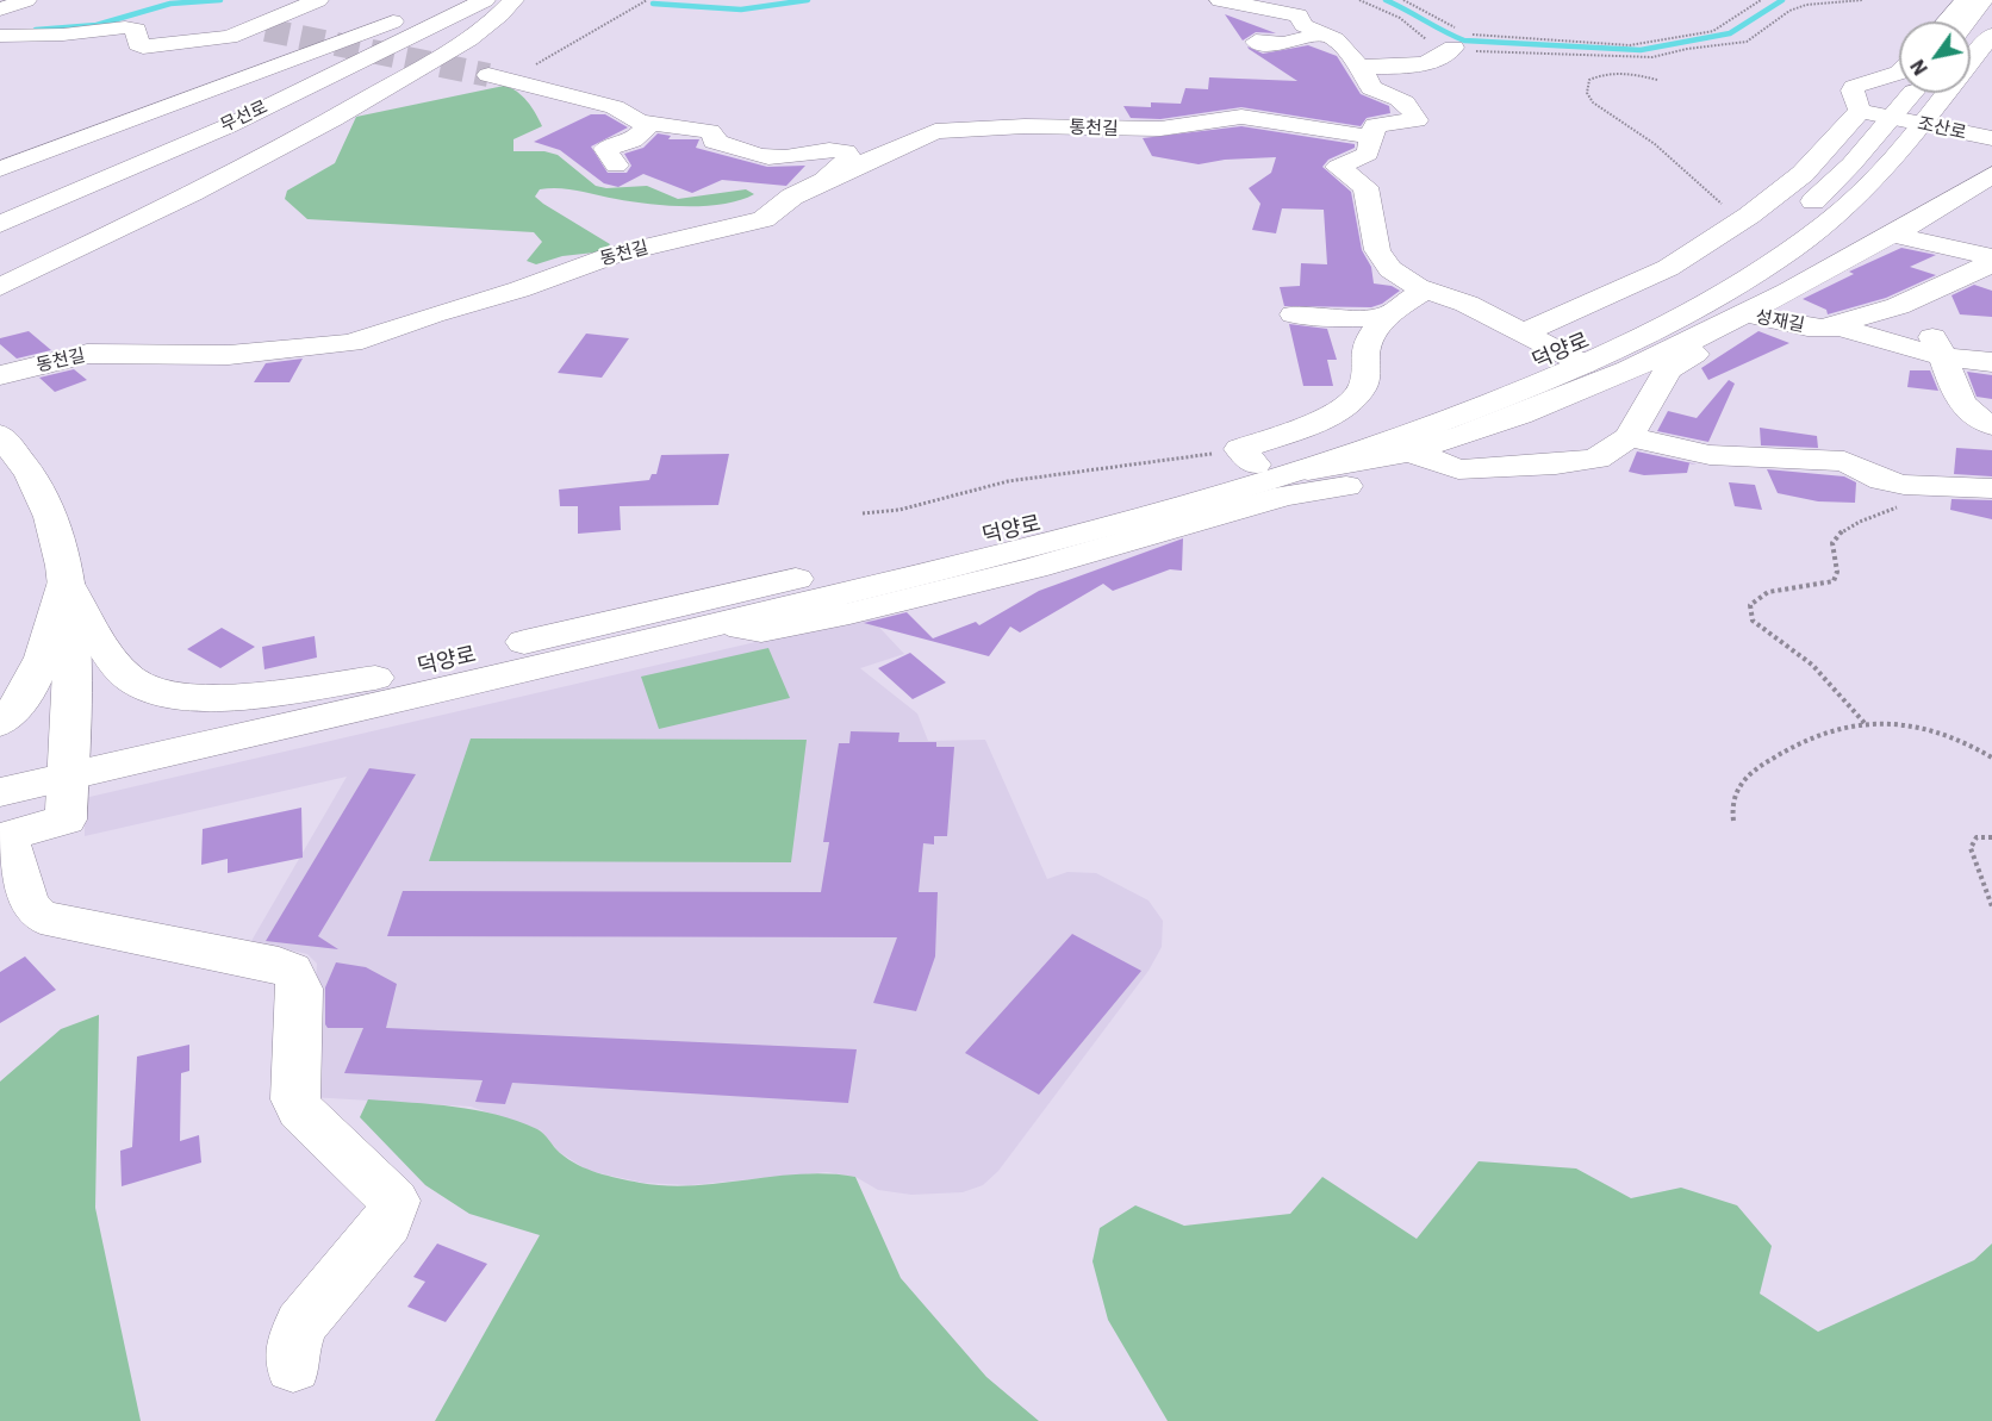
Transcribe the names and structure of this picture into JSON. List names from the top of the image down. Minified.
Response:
{"streets":{"main road":["무선로","통천길","조산로","동천길","성재길","덕양로"]},"crossings":[["통천길","동천길"],["조산로","덕양로"],["성재길","덕양로"]],"north":"bottom left"}
